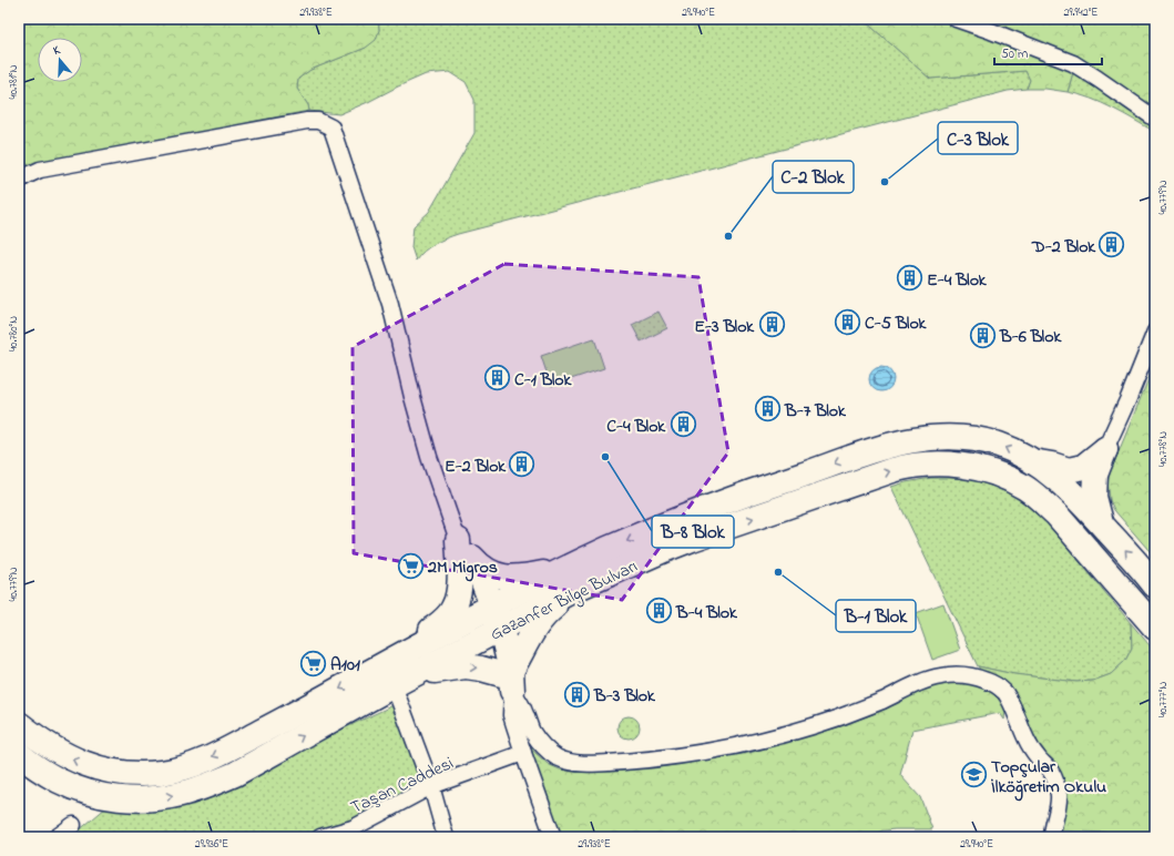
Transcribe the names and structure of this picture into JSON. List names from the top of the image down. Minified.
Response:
{"streets":{"main road":["Gazanfer Bilge Bulvarı"],"street":["Taşan Caddesi"]},"places":{"other":["C-3 Blok","C-2 Blok","B-8 Blok","B-1 Blok"],"building":["D-2 Blok","E-4 Blok","C-5 Blok","E-3 Blok","B-6 Blok","C-1 Blok","B-7 Blok","C-4 Blok","E-2 Blok","B-4 Blok","B-3 Blok"],"supermarket":["2M Migros","A101"],"school or university":["Topçular İlköğretim Okulu"]},"scale_bar":"50 m","north":"top","coordinates":["29.938°E","29.940°E","29.942°E","40.781°N","40.779°N","40.780°N","40.778°N","40.777°N","29.936°E"]}
